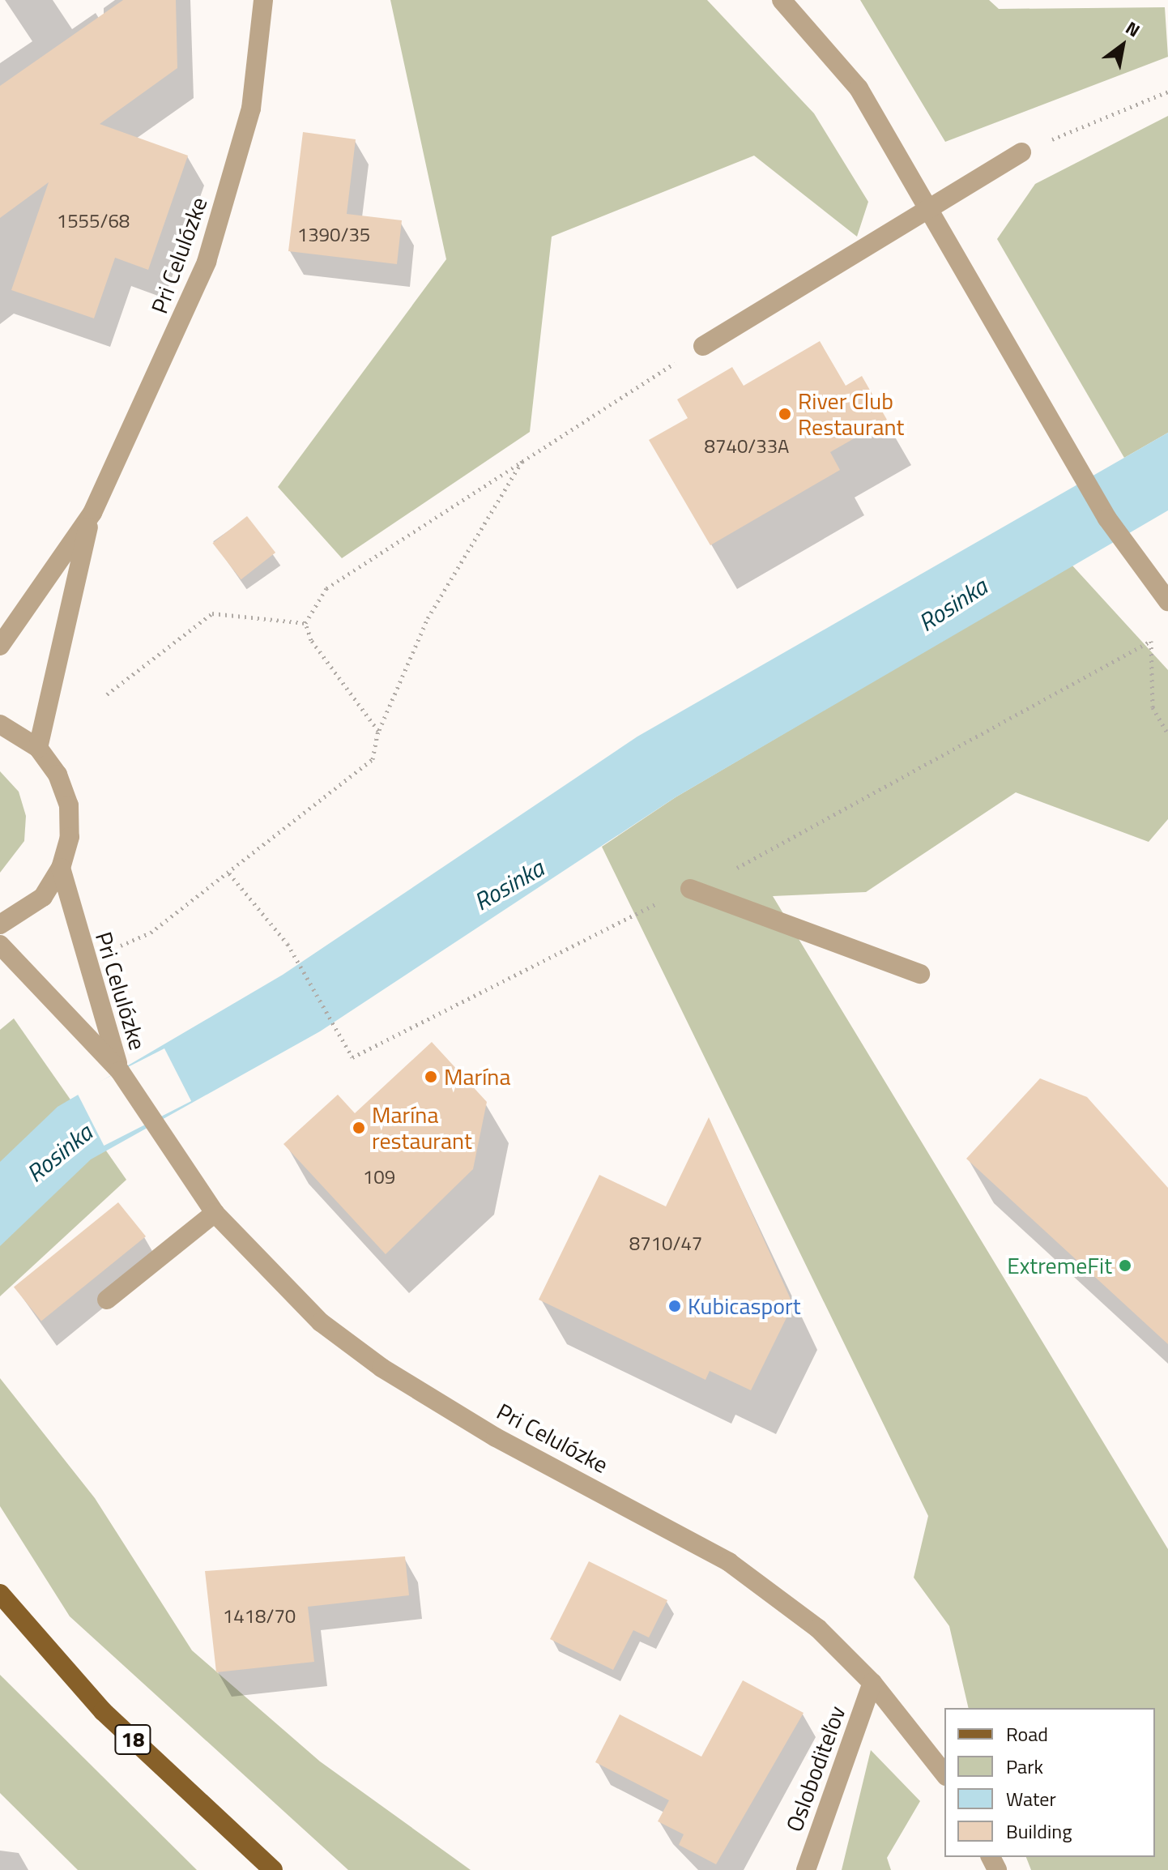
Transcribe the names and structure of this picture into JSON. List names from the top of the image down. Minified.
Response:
{"streets":{"main road":["18"],"street":["Pri Celulózke","Osloboditeľov"]},"crossings":[["Pri Celulózke","Osloboditeľov"]],"water":["Rosinka"],"places":["River Club Restaurant","Marína","Marína restaurant","ExtremeFit","Kubicasport"],"house_numbers":["1555/68","1390/35","8740/33A","109","8710/47","1418/70"],"legend":["Road","Park","Water","Building"],"north":"top right"}
